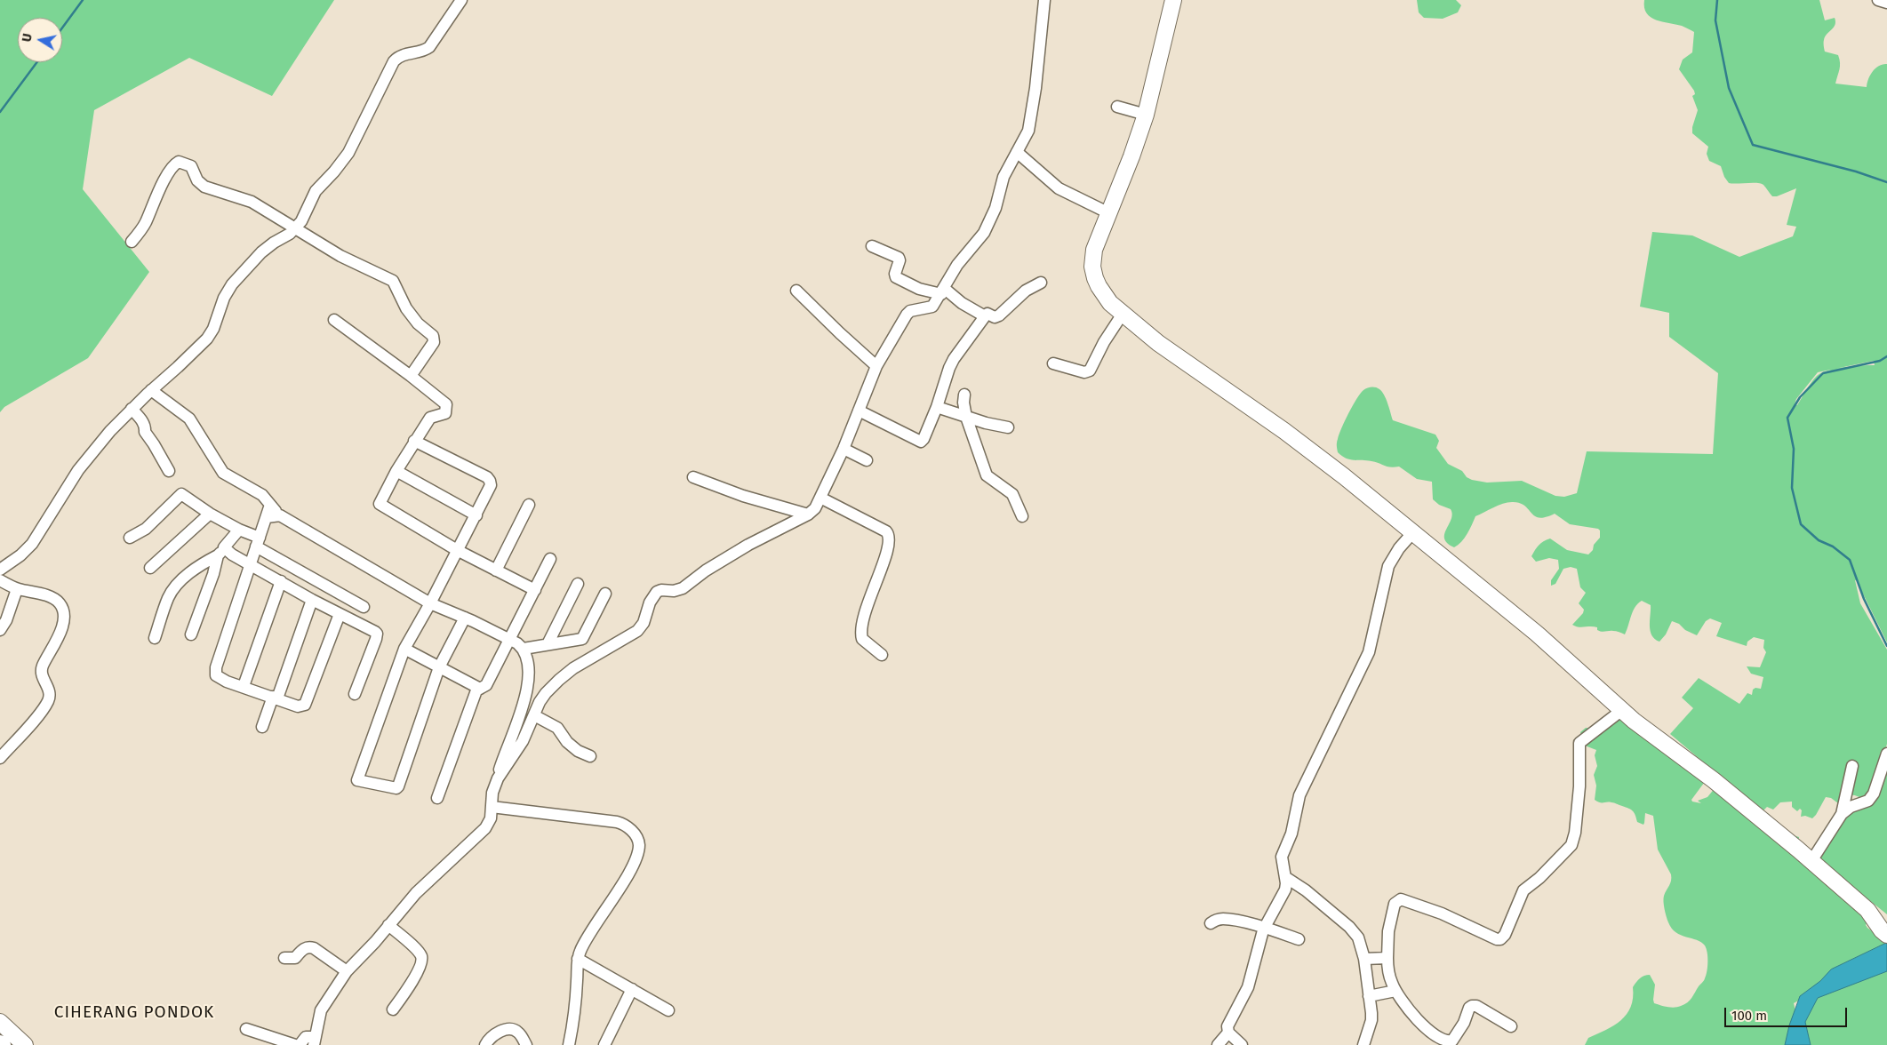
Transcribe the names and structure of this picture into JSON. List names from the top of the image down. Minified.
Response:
{"districts":["CIHERANG PONDOK"],"scale_bar":"100 m","north":"left"}
